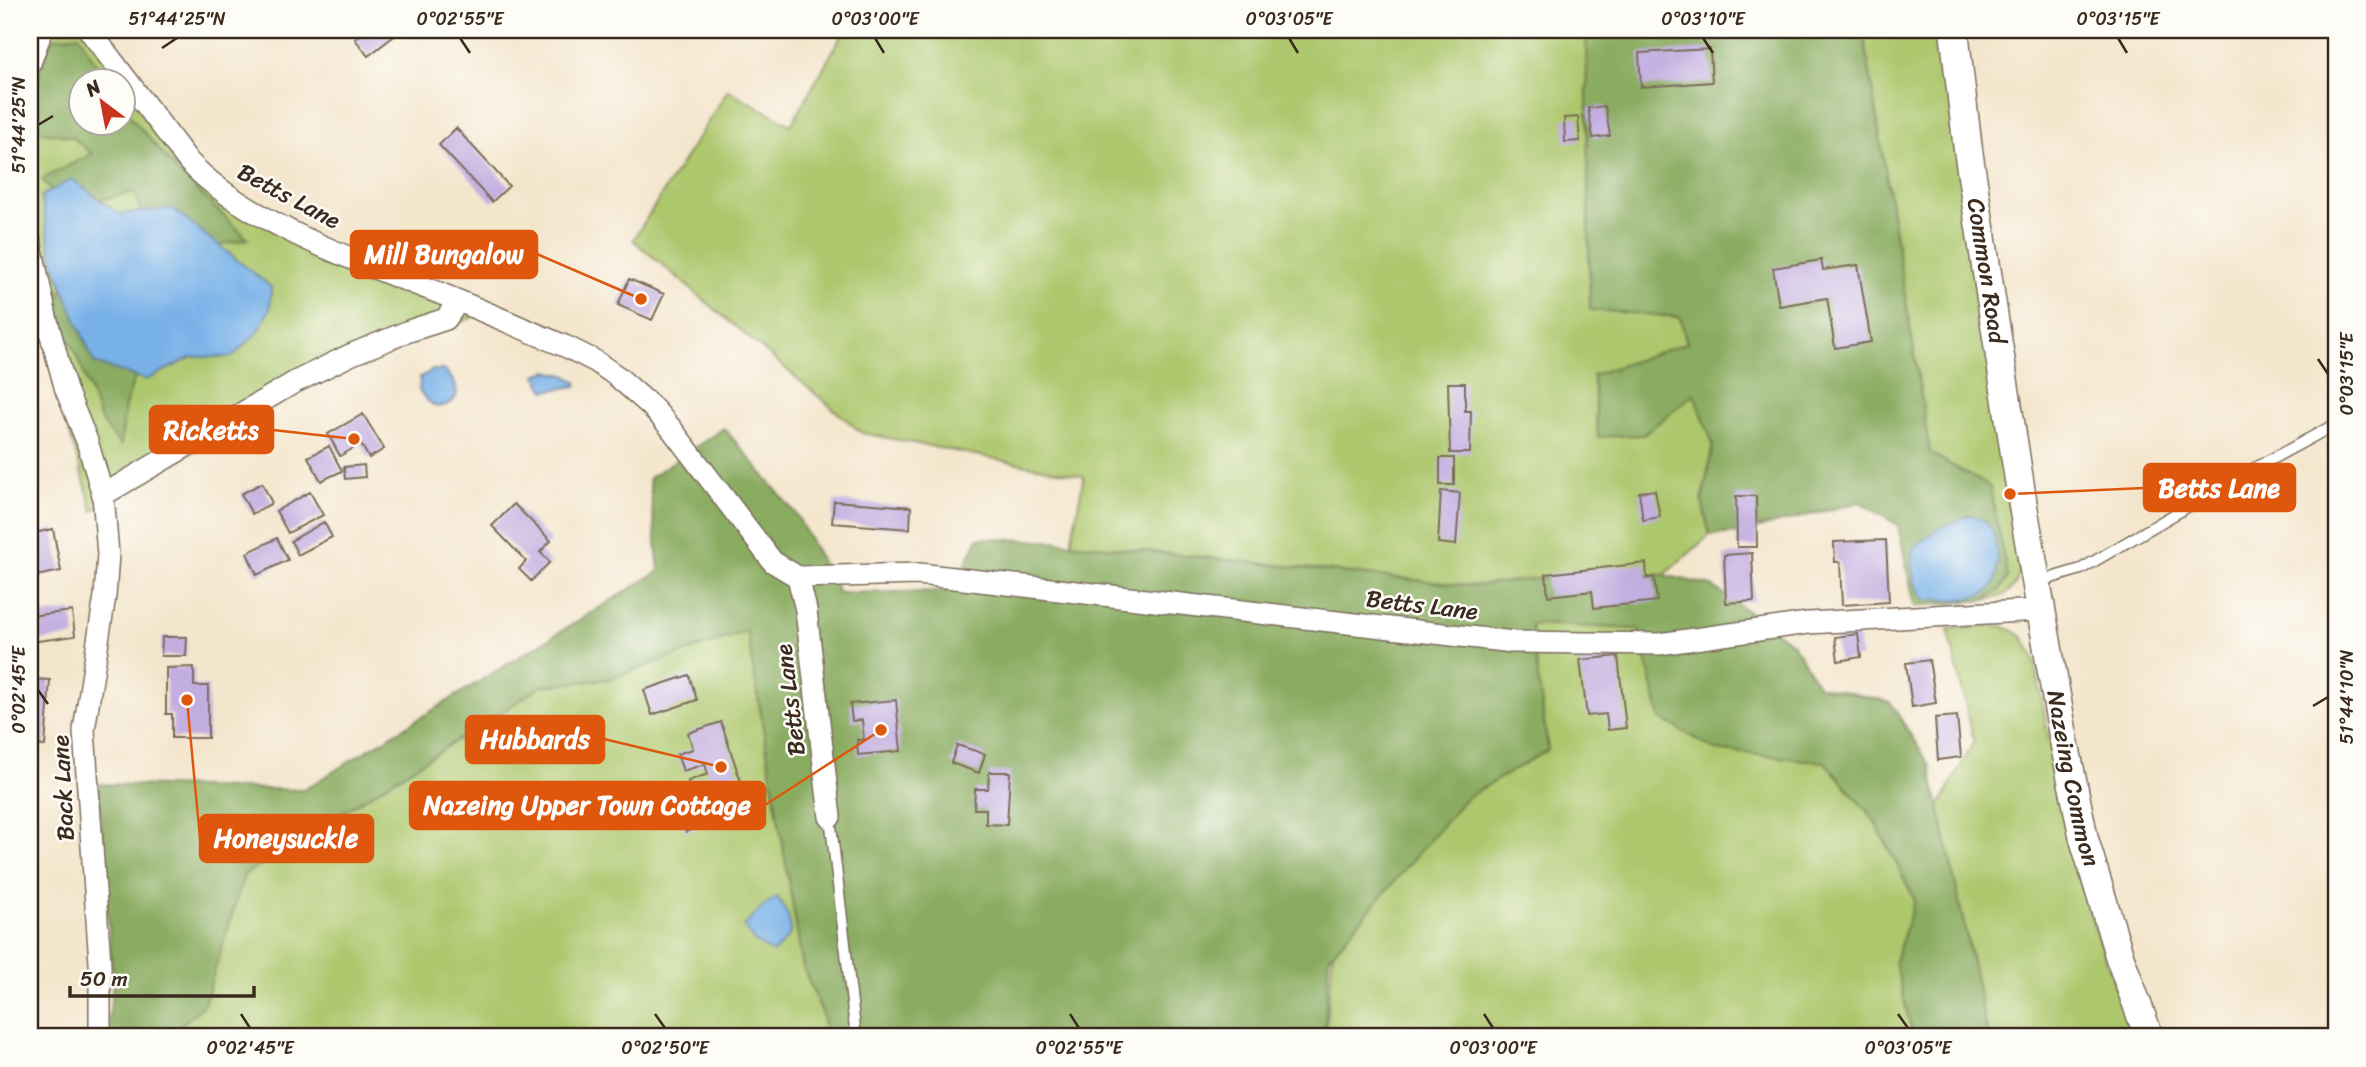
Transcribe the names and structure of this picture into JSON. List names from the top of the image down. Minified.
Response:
{"streets":{"street":["Betts Lane","Common Road","Nazeing Common","Back Lane"]},"crossings":[["Betts Lane","Nazeing Common"],["Common Road","Nazeing Common"]],"places":["Mill Bungalow","Ricketts","Betts Lane","Honeysuckle","Nazeing Upper Town Cottage","Hubbards"],"scale_bar":"50 m","north":"top left","coordinates":["51°44'25\"N","0°02'55\"E","0°03'00\"E","0°03'05\"E","0°03'10\"E","0°03'15\"E","0°02'45\"E","51°44'10\"N","0°02'50\"E"]}
